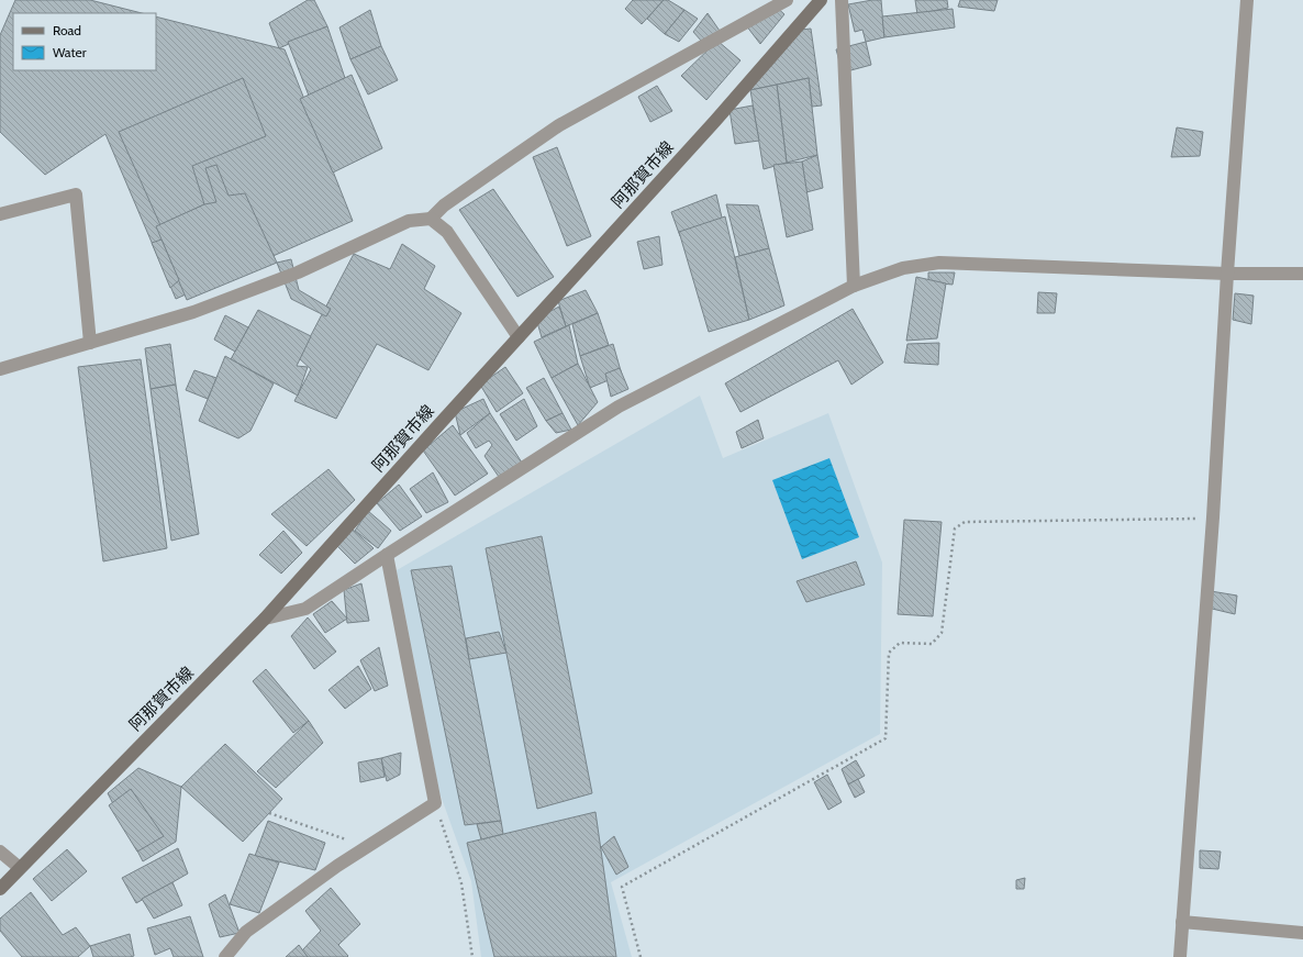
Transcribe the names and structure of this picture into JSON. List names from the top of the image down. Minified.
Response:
{"streets":{"main road":["阿那賀市線"]},"legend":["Road","Water"]}
